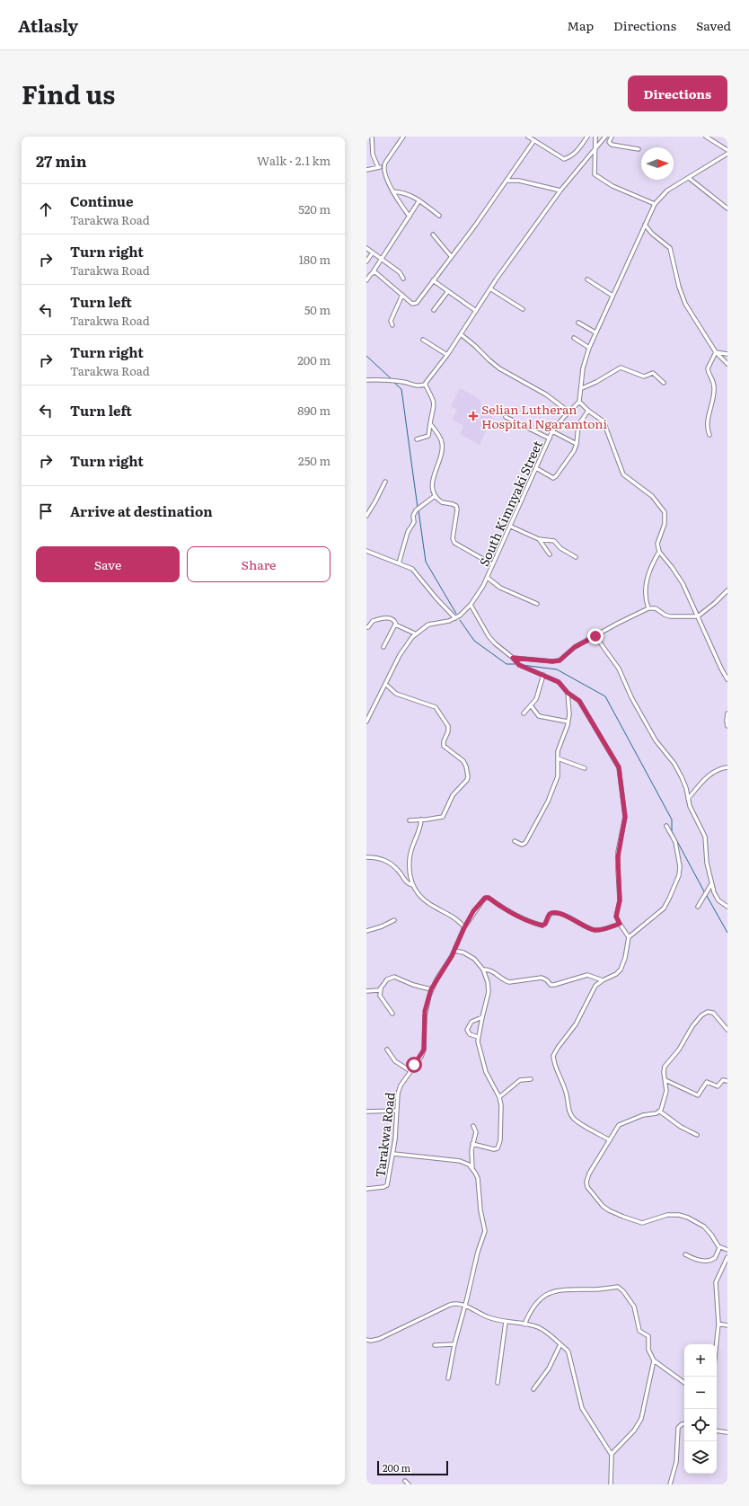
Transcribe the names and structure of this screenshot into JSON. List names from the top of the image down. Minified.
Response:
{"streets":{"street":["South Kimnyaki Street","Tarakwa Road"]},"places":{"health":["Selian Lutheran Hospital Ngaramtoni"]},"scale_bar":"200 m","north":"right","page":{"header":"Atlasly","nav":["Map","Directions","Saved"],"title":"Find us","buttons":["Directions",["Save","Share"]],"heading":["27 min","Walk · 2.1 km"],"list":[["Continue","Tarakwa Road","520 m"],["Turn right","Tarakwa Road","180 m"],["Turn left","Tarakwa Road","50 m"],["Turn right","Tarakwa Road","200 m"],["Turn left","890 m"],["Turn right","250 m"],"Arrive at destination"],"map_buttons":["+","−"],"scale":"200 m"}}
